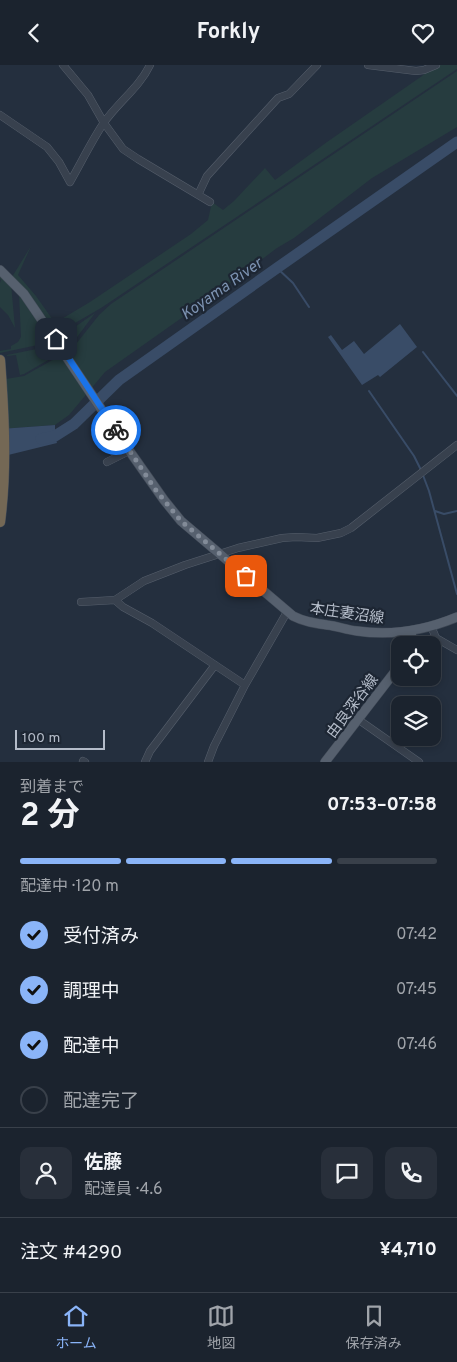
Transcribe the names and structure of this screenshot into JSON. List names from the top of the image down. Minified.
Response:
{"streets":{"main road":["本庄妻沼線","由良深谷線"]},"water":["Koyama River"],"scale_bar":"100 m","page":{"header":"Forkly","scale":"100 m","heading":["2 分","到着まで","07:53–07:58"],"panel":["佐藤","配達員 · 4.6","注文 #4290","¥4,710"],"bar":"配達中 · 120 m","list":[["受付済み","07:42"],["調理中","07:45"],["配達中","07:46"],"配達完了"],"tabs":["ホーム","地図","保存済み"]}}
